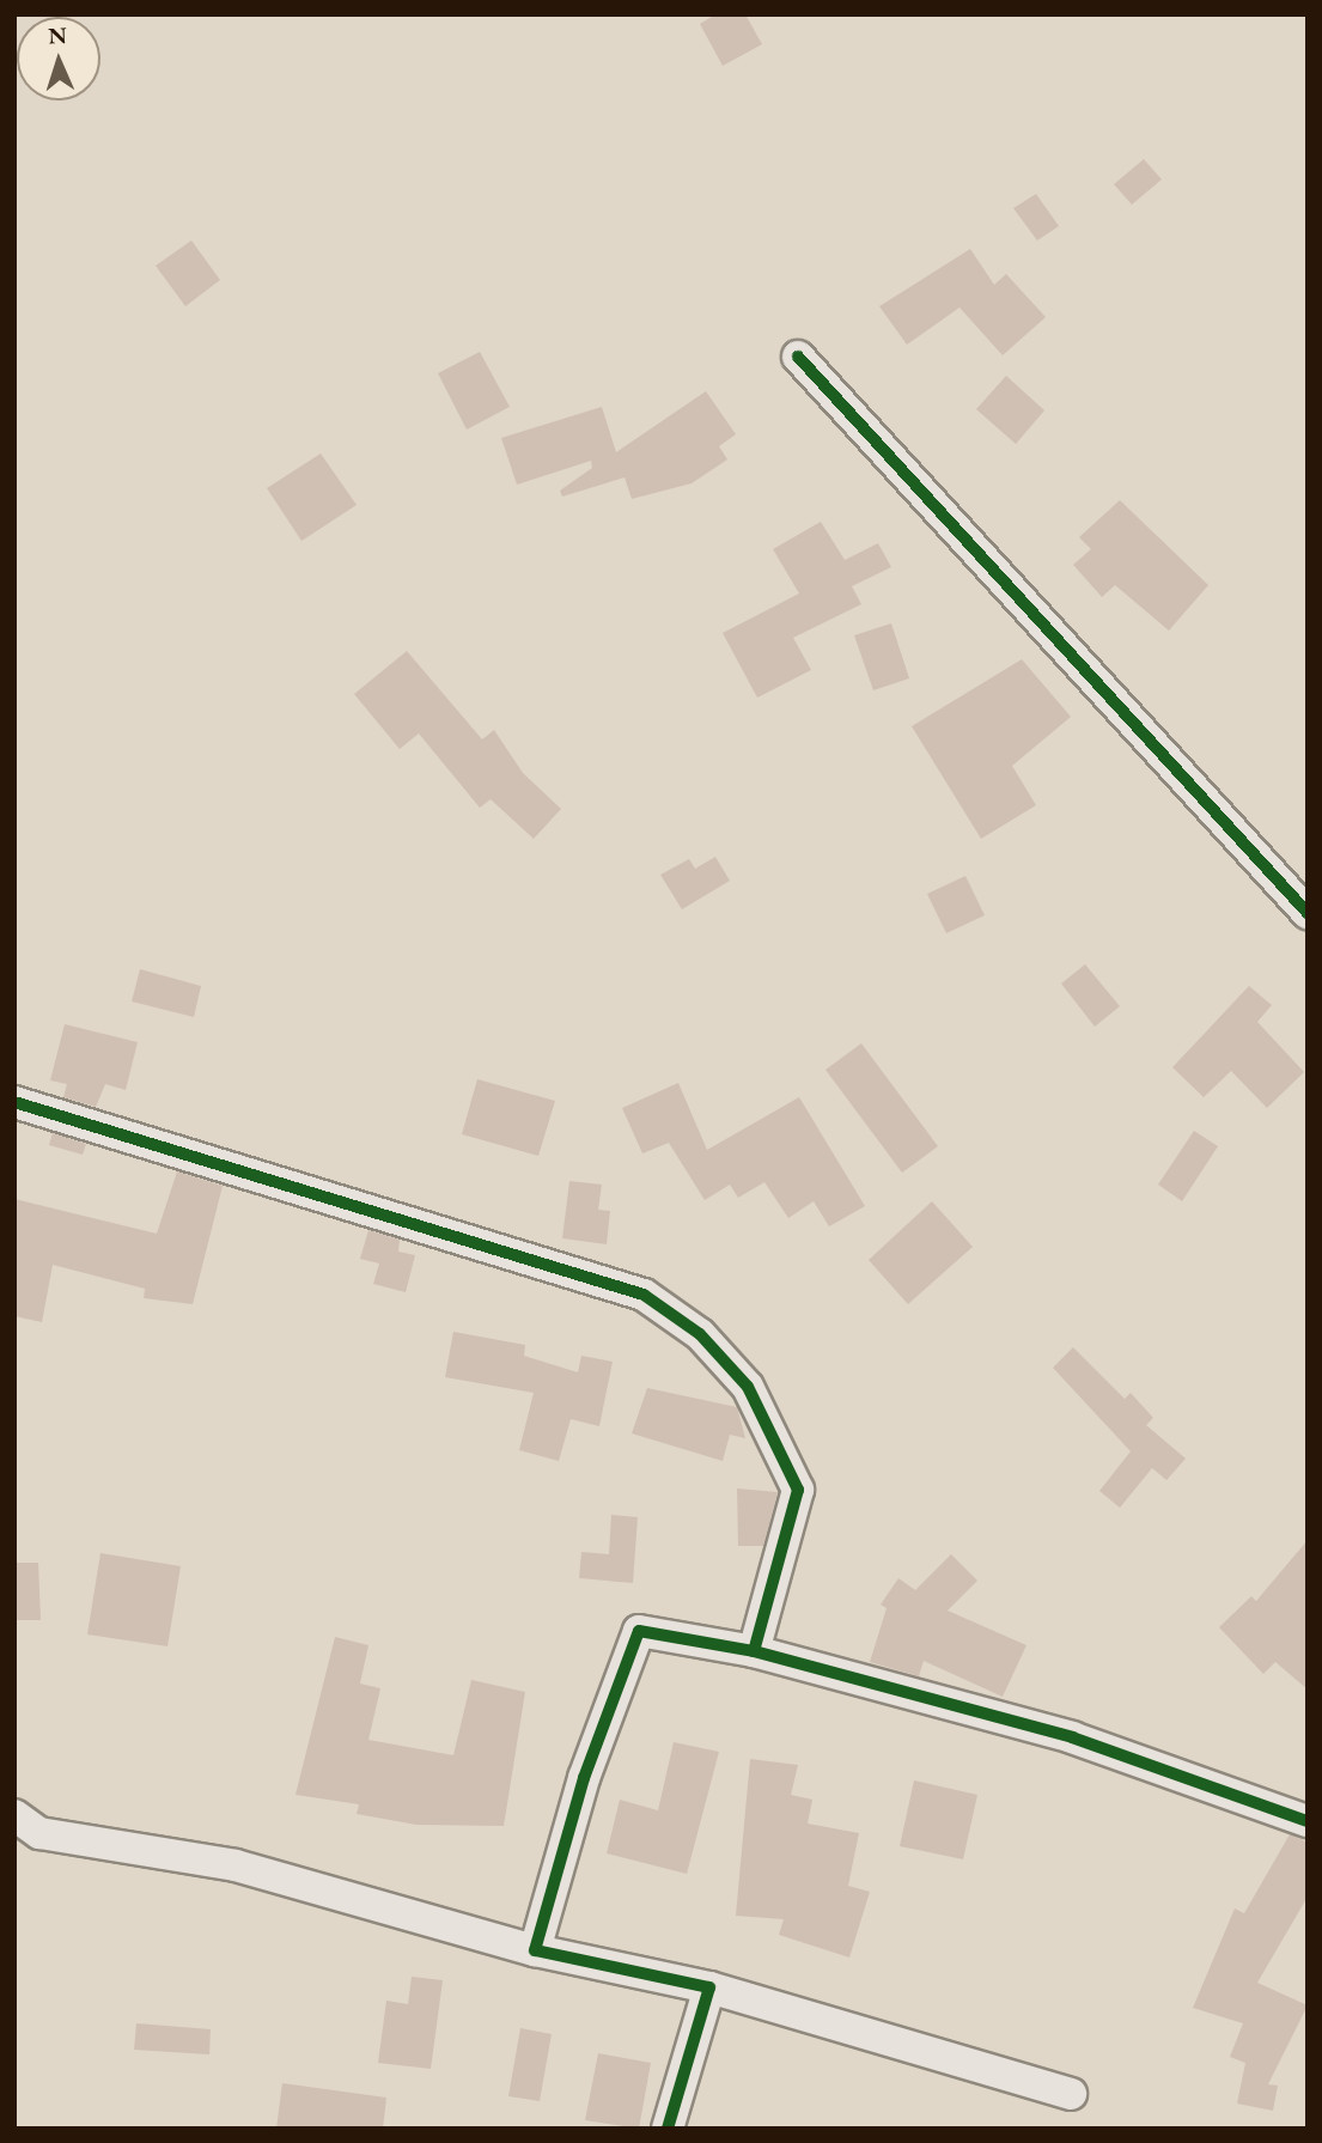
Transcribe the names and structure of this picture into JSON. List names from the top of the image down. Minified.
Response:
{"north":"top"}
